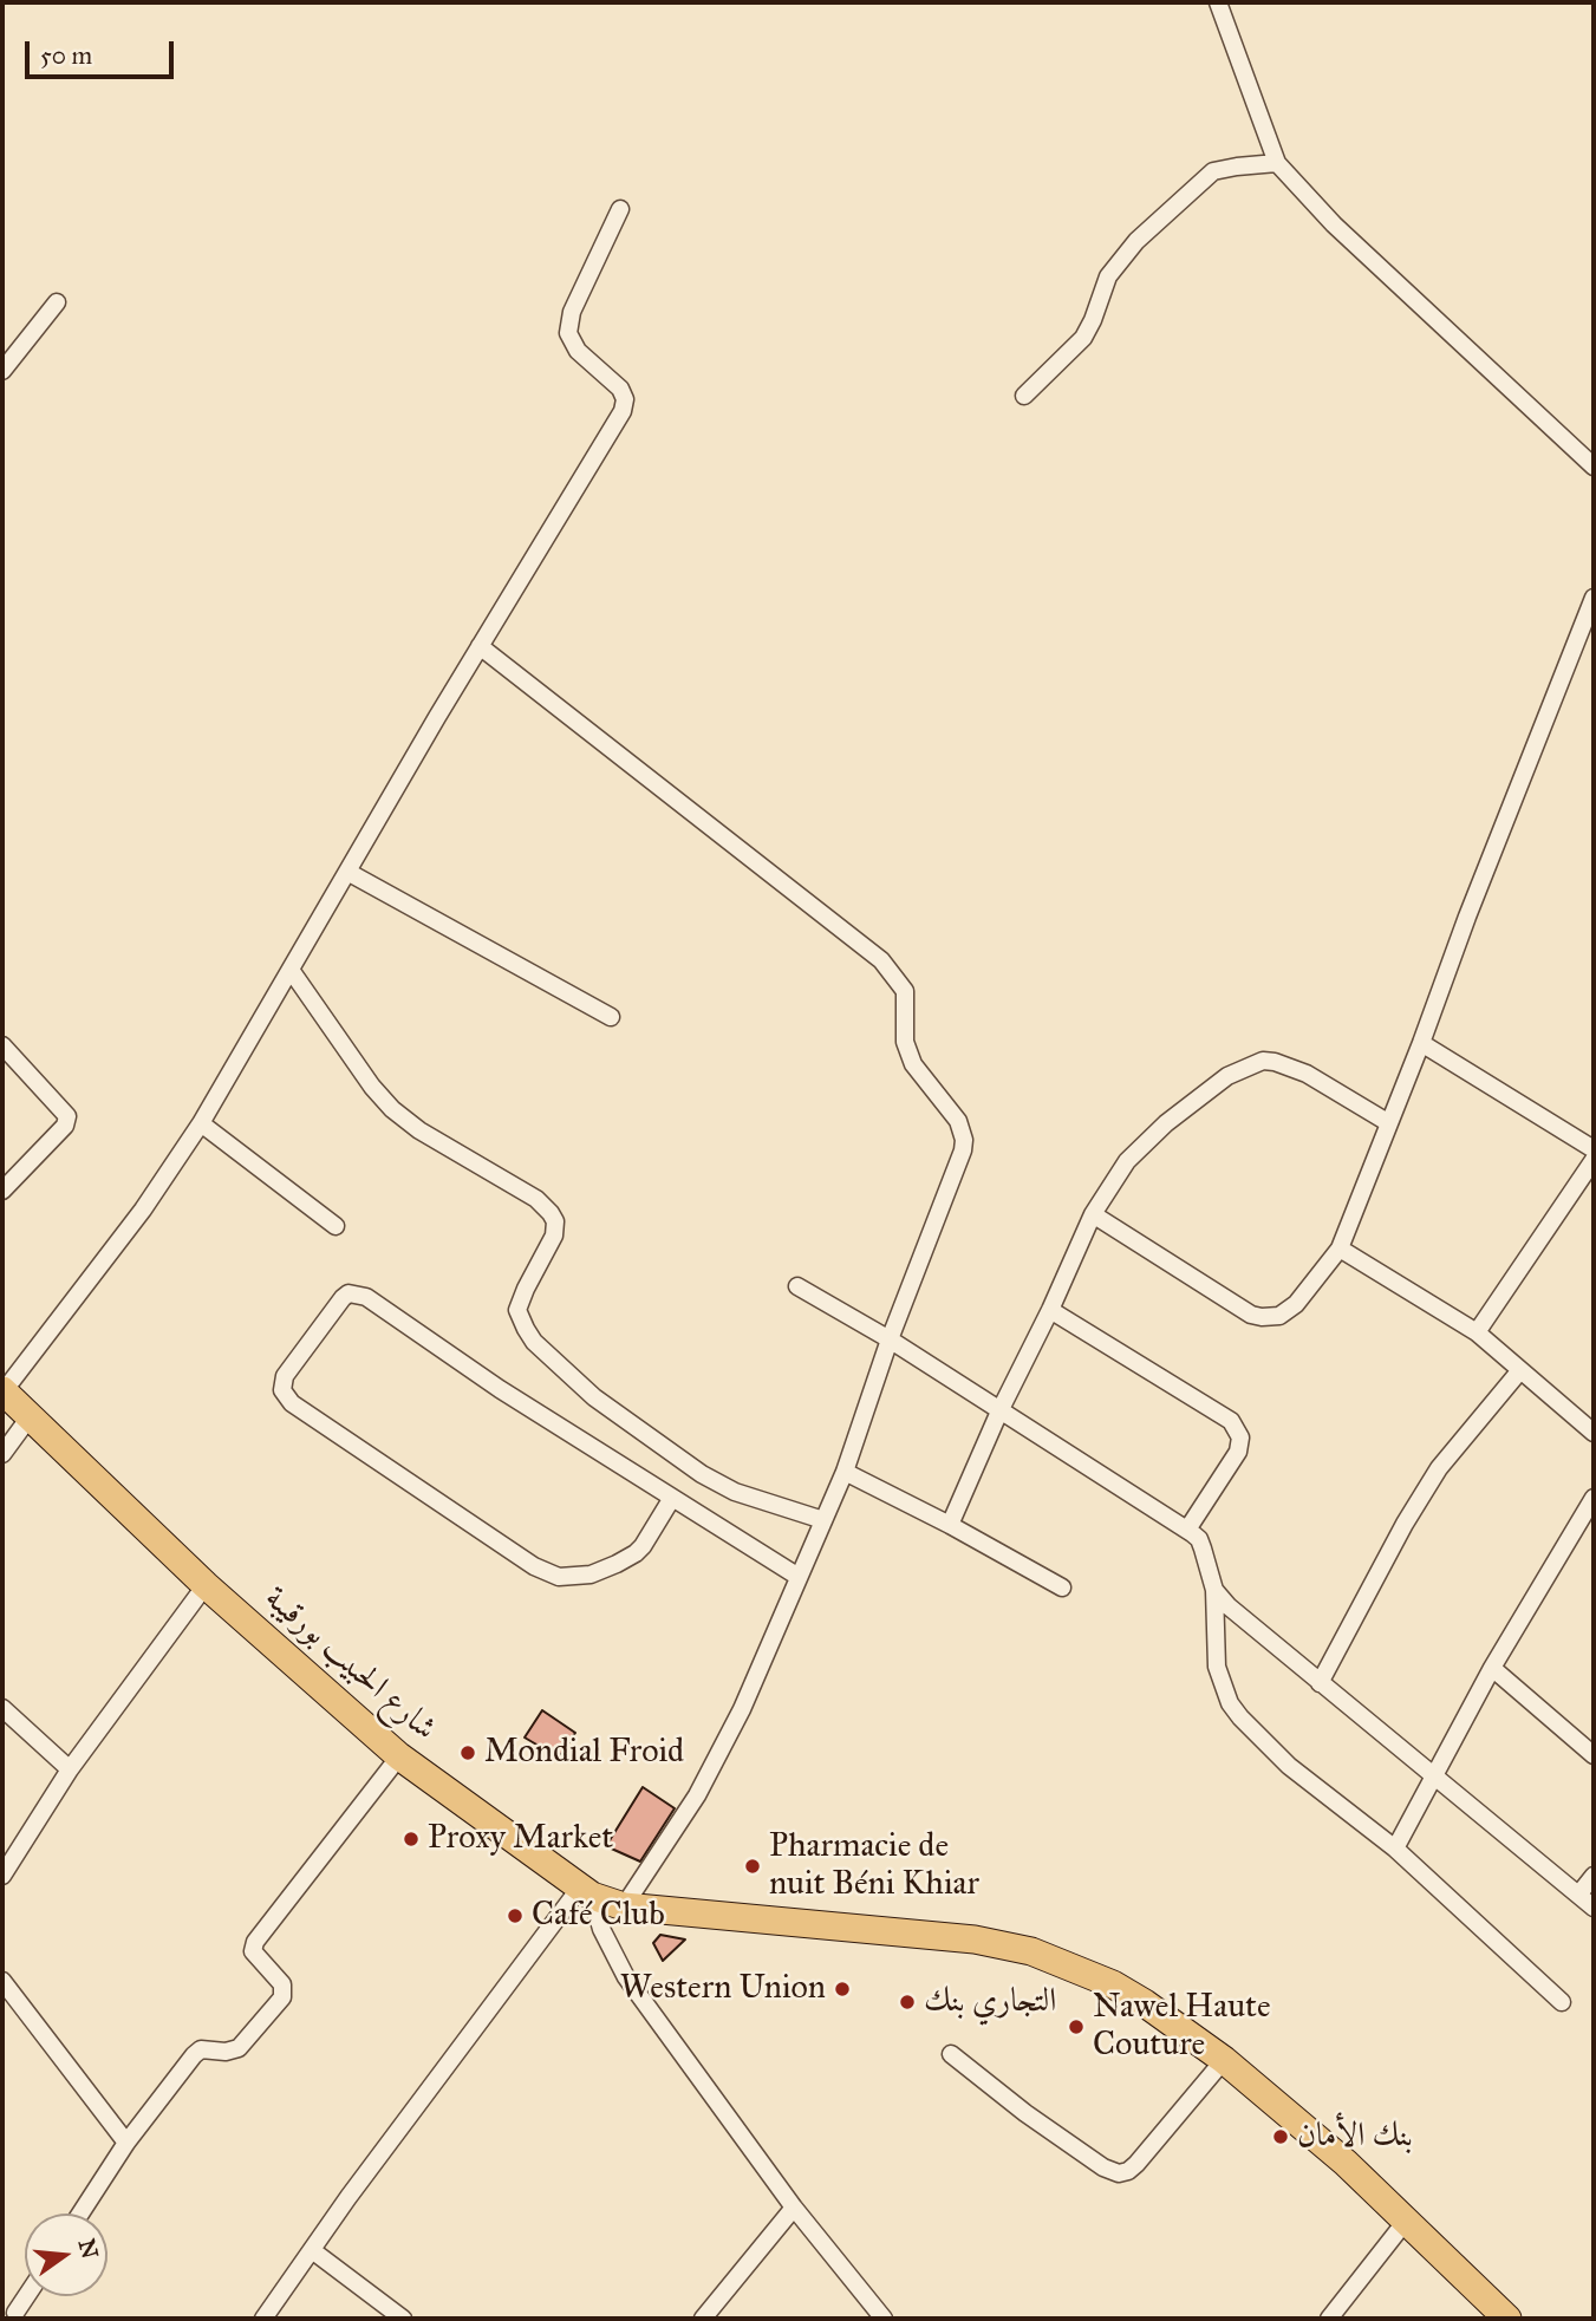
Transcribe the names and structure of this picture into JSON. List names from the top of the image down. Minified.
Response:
{"streets":{"main road":["شارع الحبيب بورقيبة"]},"places":["Mondial Froid","Proxy Market","Pharmacie de nuit Béni Khiar","Café Club","Western Union","التجاري بنك","Nawel Haute Couture","بنك الأمان"],"scale_bar":"50 m","north":"right"}
